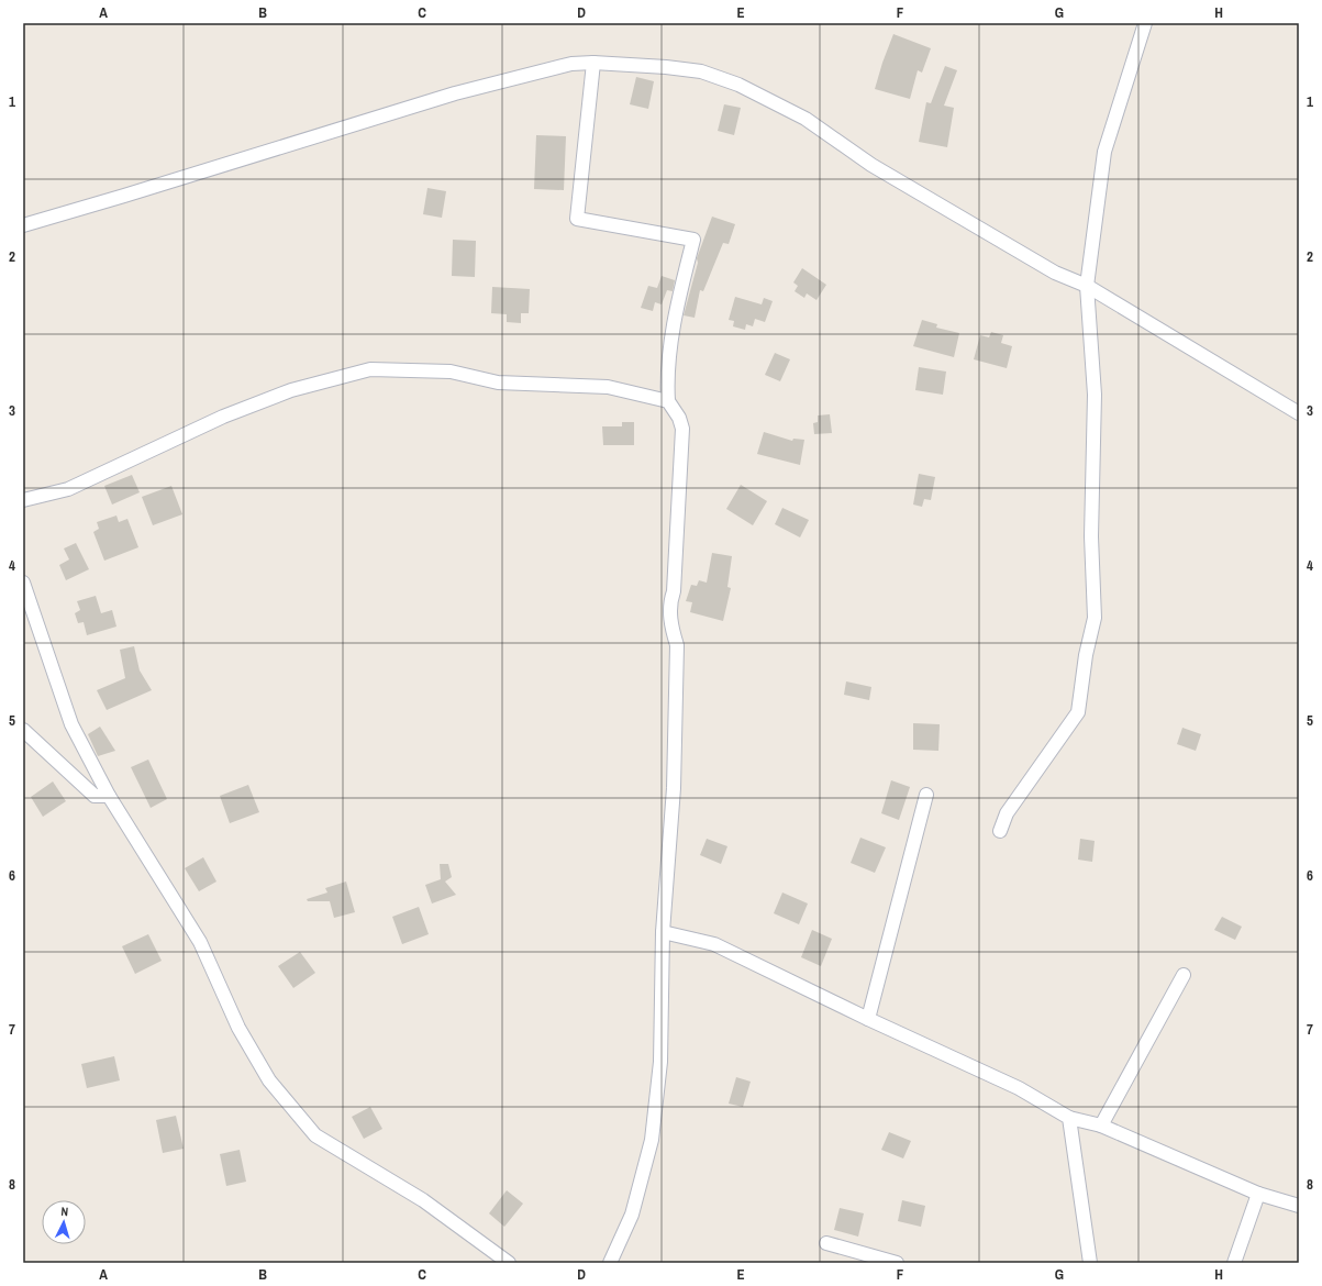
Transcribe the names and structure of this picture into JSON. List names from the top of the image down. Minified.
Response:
{"north":"top","grid":{"columns":["A","B","C","D","E","F","G","H"],"rows":["1","2","3","4","5","6","7","8"]}}
